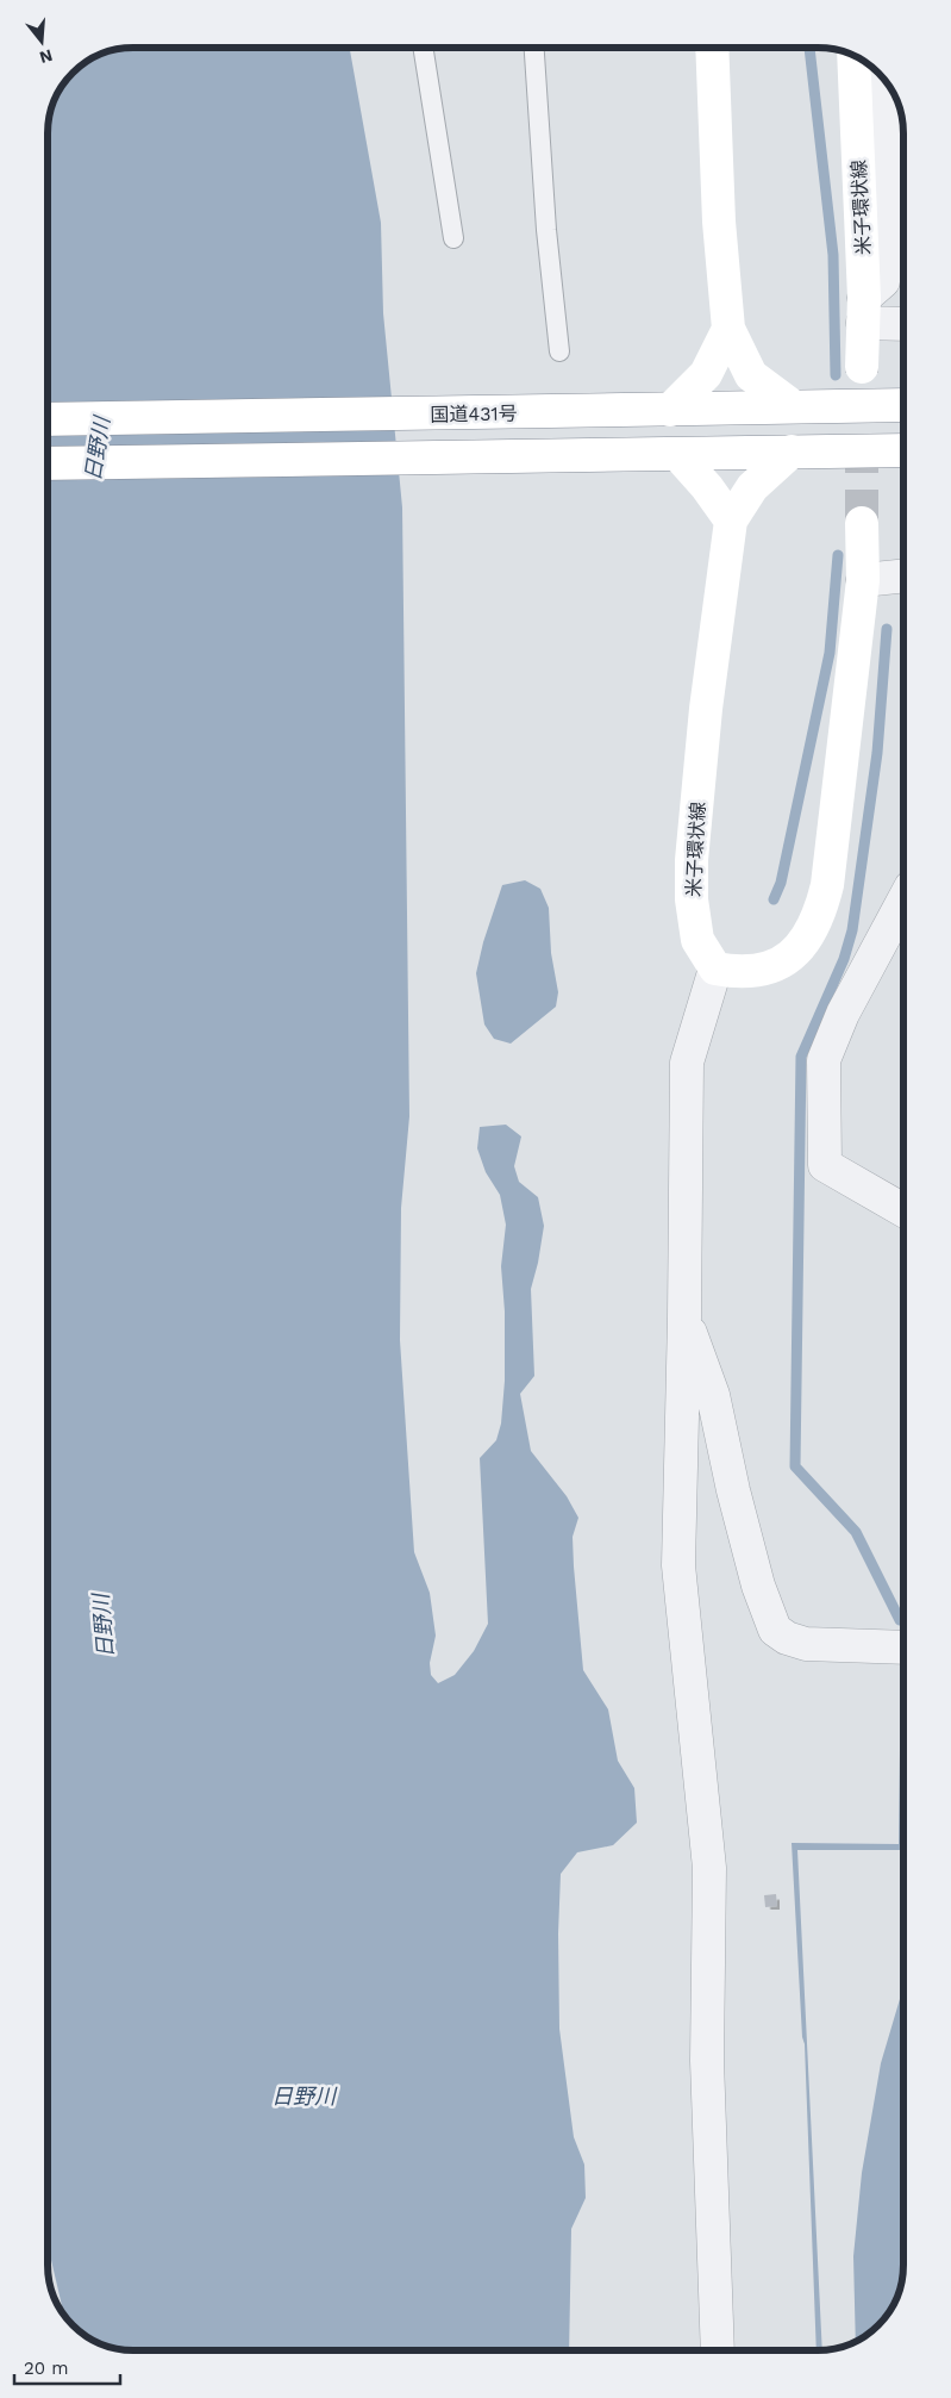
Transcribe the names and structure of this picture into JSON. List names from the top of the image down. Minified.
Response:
{"streets":{"main road":["米子環状線","国道431号"]},"water":["日野川"],"scale_bar":"20 m","north":"bottom"}
